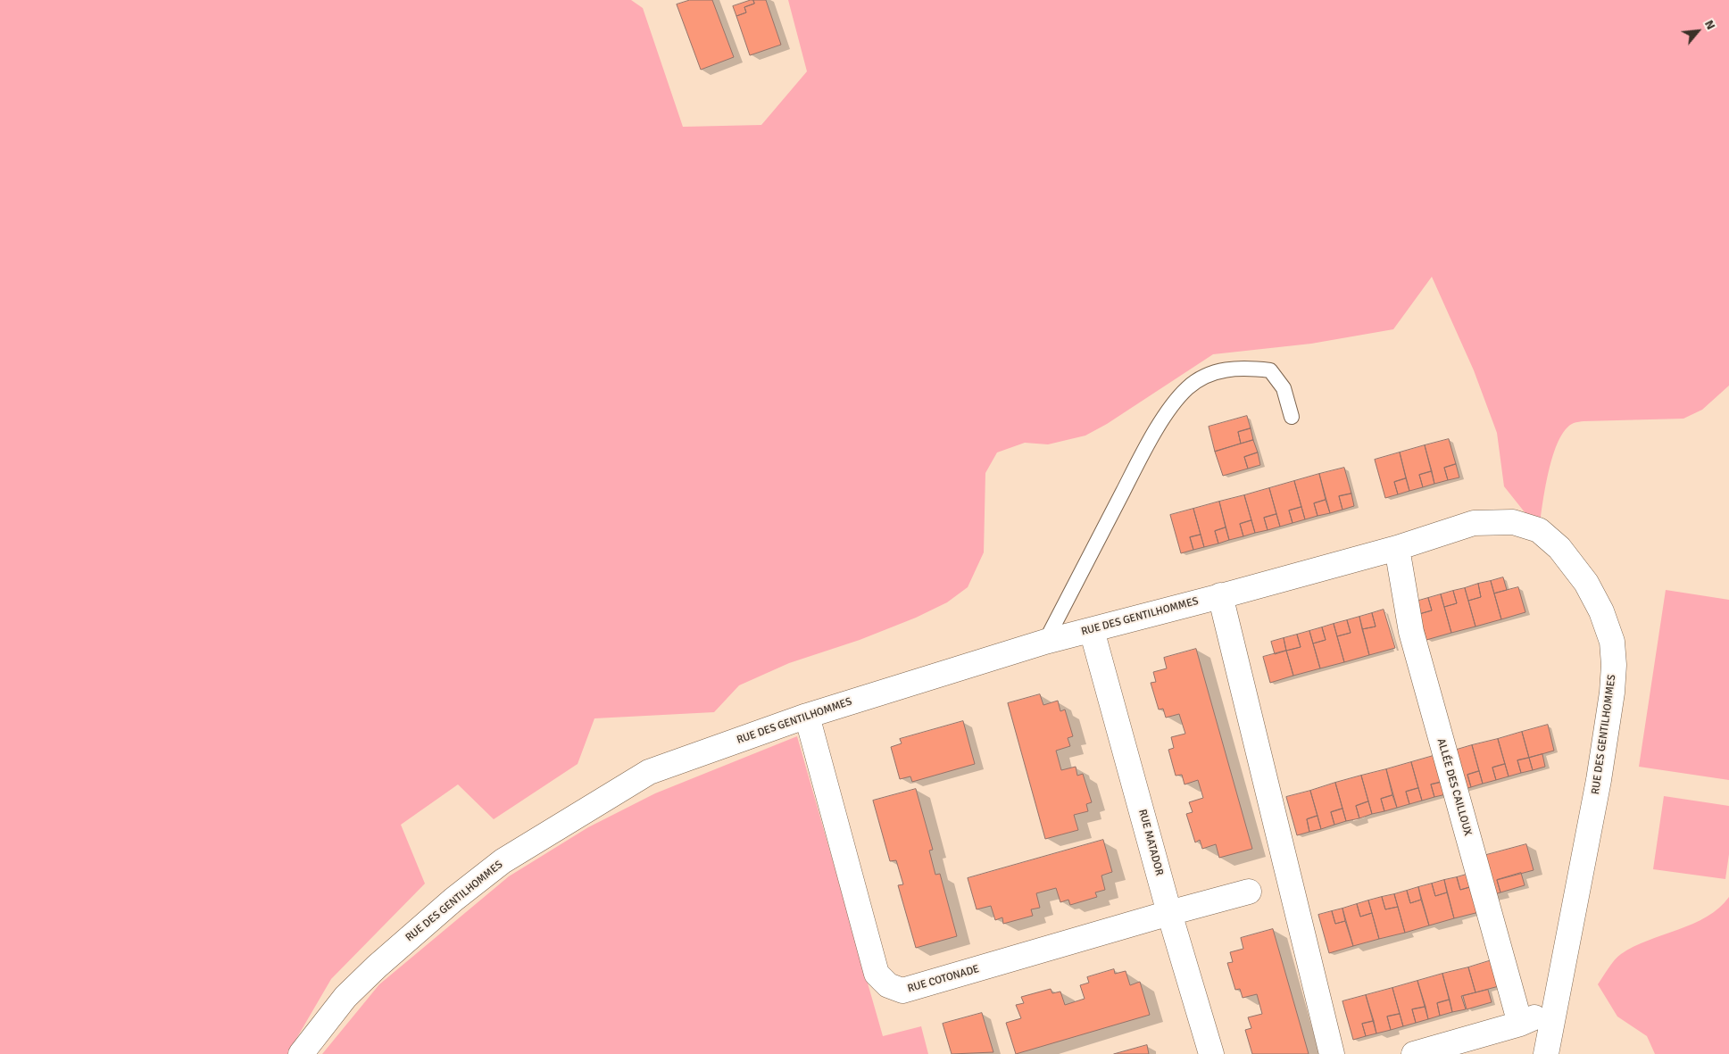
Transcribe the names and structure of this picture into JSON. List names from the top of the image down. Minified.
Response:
{"streets":{"street":["RUE DES GENTILHOMMES","ALLÉE DES CAILLOUX","RUE MATADOR","RUE COTONADE"]},"crossings":[["RUE DES GENTILHOMMES","ALLÉE DES CAILLOUX"],["RUE DES GENTILHOMMES","RUE MATADOR"],["RUE DES GENTILHOMMES","RUE COTONADE"],["RUE MATADOR","RUE COTONADE"]],"north":"top right"}
